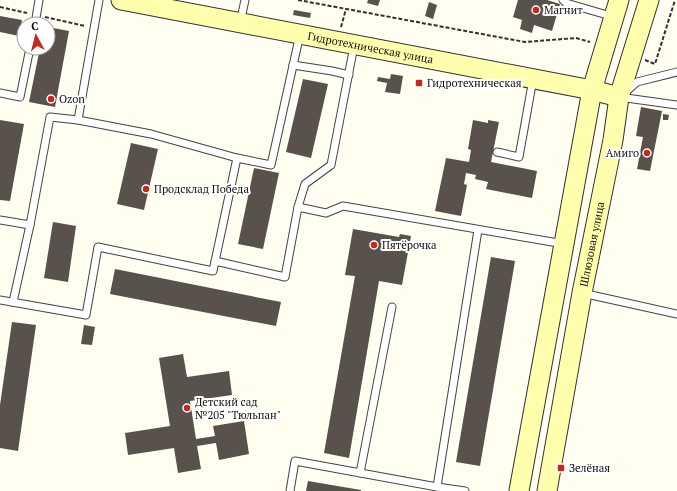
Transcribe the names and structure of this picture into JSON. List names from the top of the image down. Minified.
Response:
{"streets":{"main road":["Гидротехническая улица","Шлюзовая улица"]},"crossings":[["Гидротехническая улица","Шлюзовая улица"]],"places":{"other":["Магнит","Ozon","Амиго","Продсклад Победа","Пятёрочка","Детский сад №205 \"Тюльпан\""],"transit":["Гидротехническая","Зелёная"]},"north":"top"}
